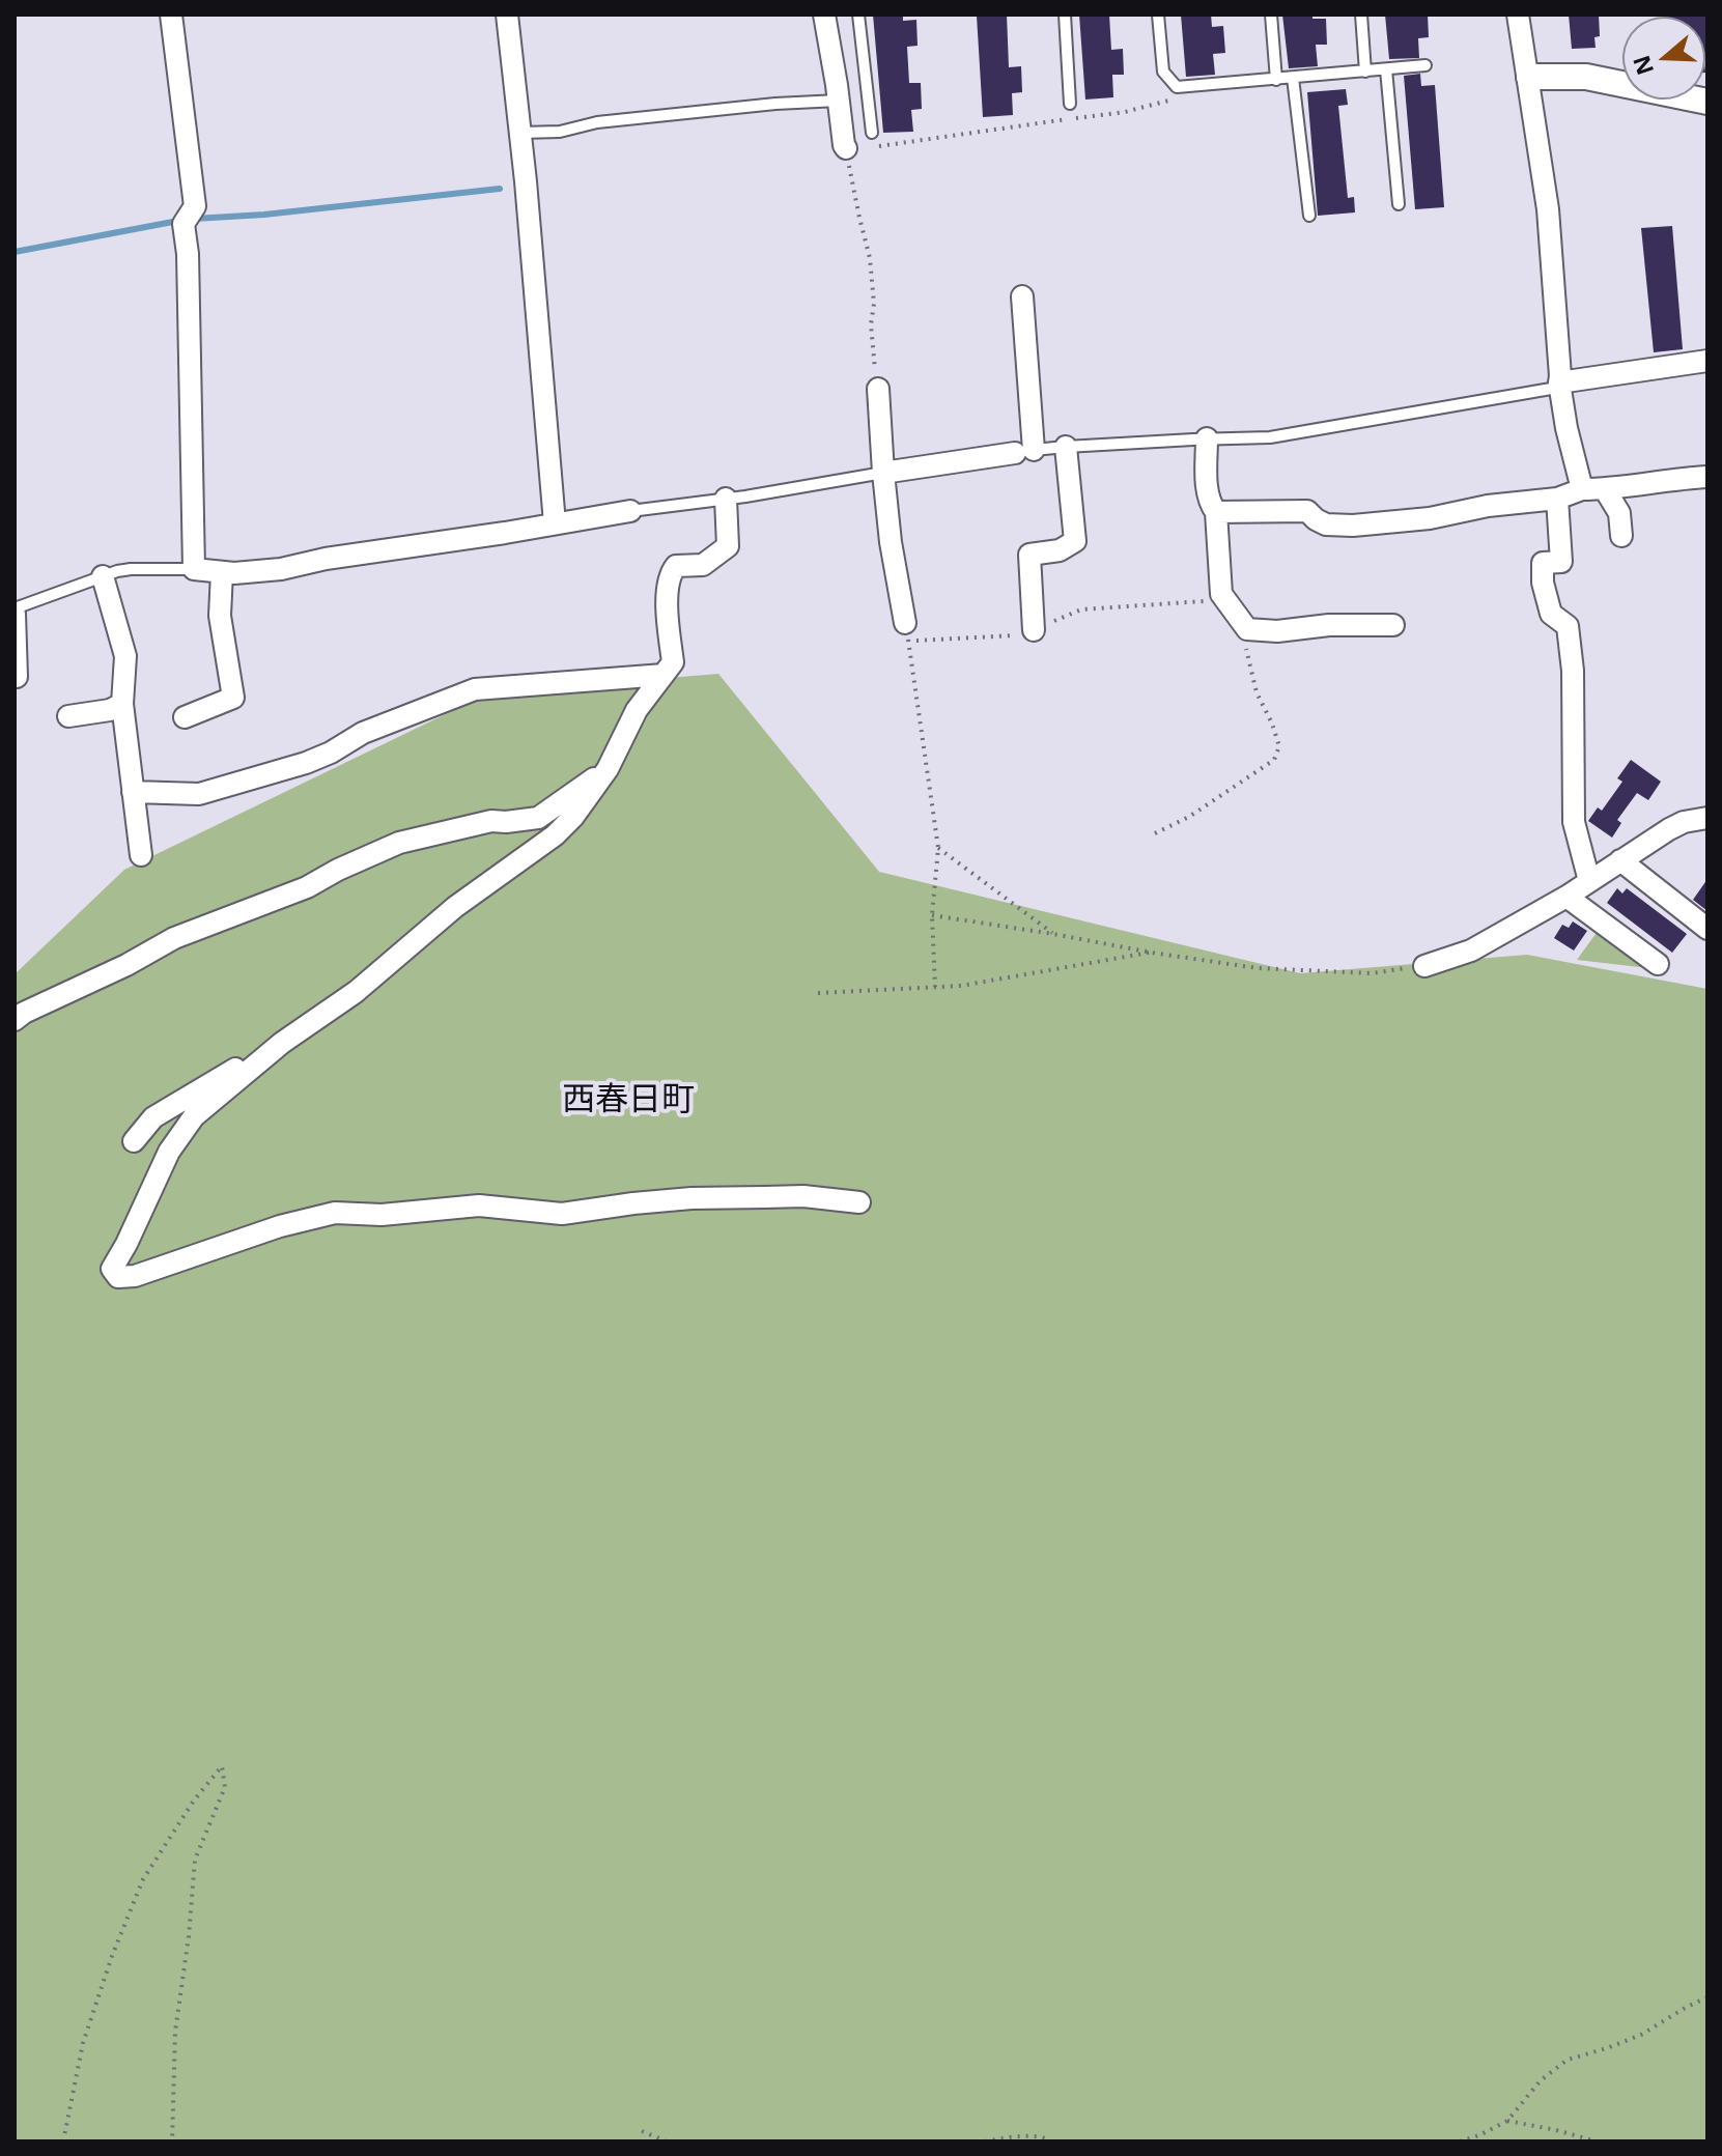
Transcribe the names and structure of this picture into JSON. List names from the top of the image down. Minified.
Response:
{"districts":["西春日町"],"north":"left"}
